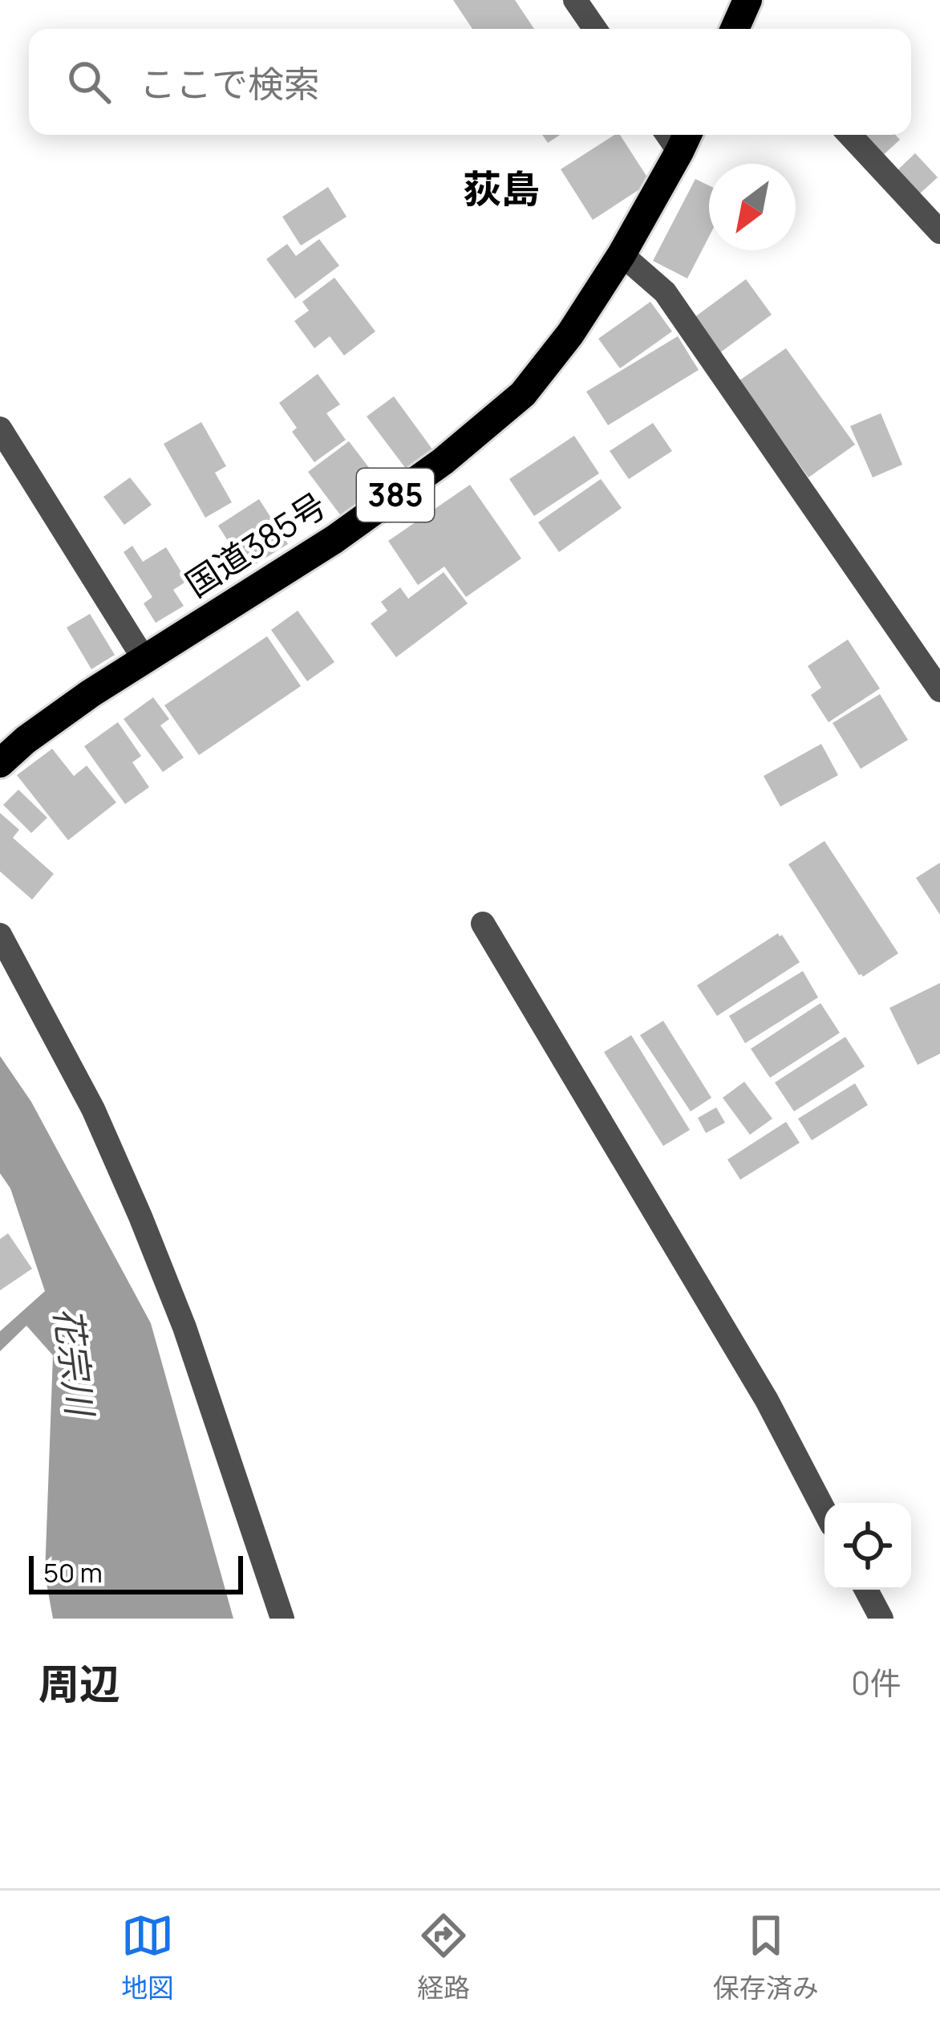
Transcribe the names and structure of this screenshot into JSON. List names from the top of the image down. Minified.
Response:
{"streets":{"highway":["385","国道385号"]},"districts":["荻島"],"water":["花宗川"],"scale_bar":"50 m","north":"bottom left","page":{"search":"ここで検索","scale":"50 m","heading":["周辺","0件"],"nav":["地図","経路","保存済み"]}}
